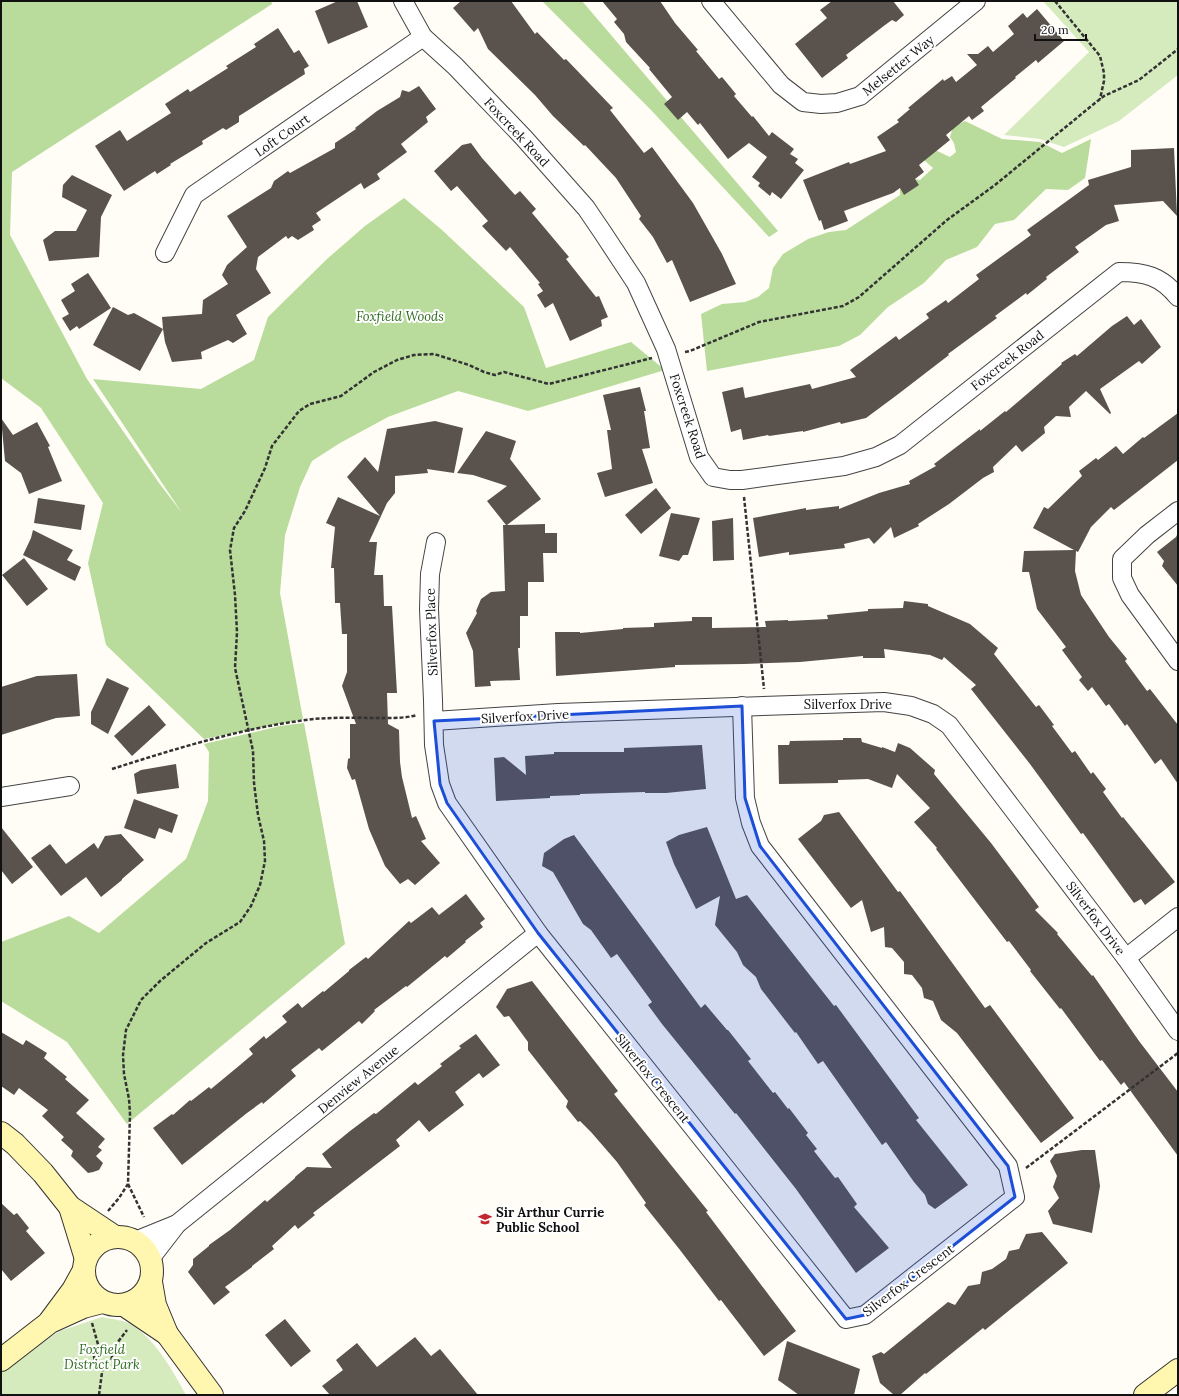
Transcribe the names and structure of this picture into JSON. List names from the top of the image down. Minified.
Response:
{"streets":{"street":["Melsetter Way","Foxcreek Road","Loft Court","Silverfox Place","Silverfox Drive","Silverfox Crescent","Denview Avenue"]},"crossings":[["Foxcreek Road","Loft Court"],["Silverfox Place","Silverfox Drive"],["Silverfox Place","Silverfox Crescent"],["Silverfox Drive","Silverfox Crescent"],["Silverfox Crescent","Denview Avenue"]],"parks":["Foxfield Woods","Foxfield District Park"],"places":{"school or university":["Sir Arthur Currie Public School"]},"scale_bar":"20 m"}
